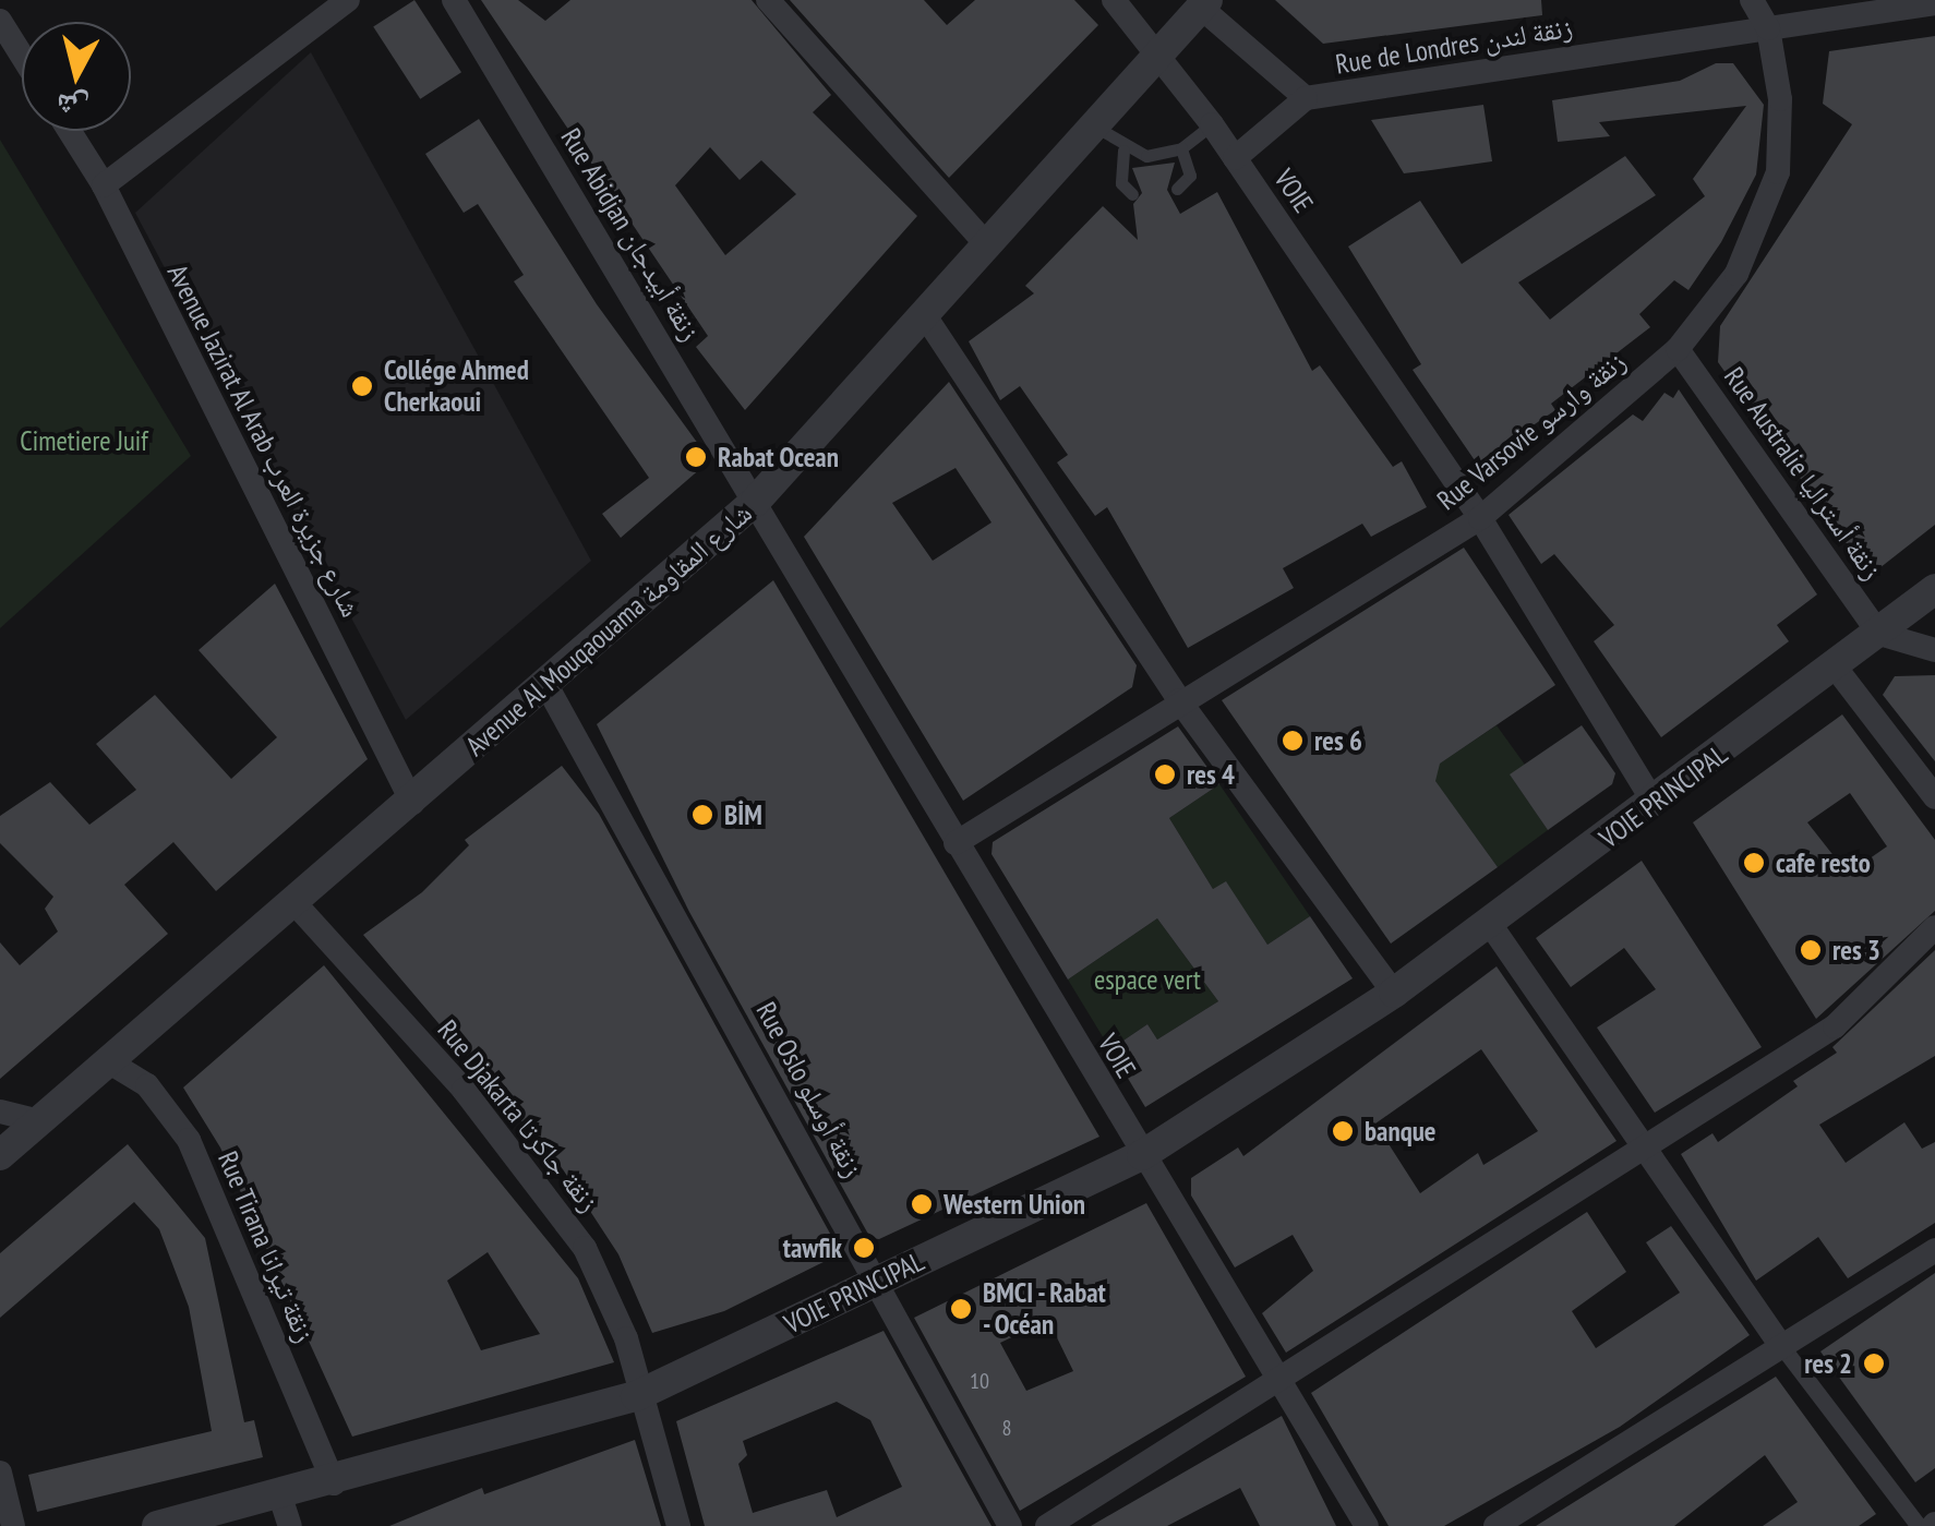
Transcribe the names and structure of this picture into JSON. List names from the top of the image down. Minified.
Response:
{"streets":{"street":["Rue de Londres زنقة لندن","VOIE","Rue Abidjan زنقة أبيدجان","Rue Varsovie زنقة وارسو","Avenue Jazirat Al Arab شارع جزيرة العرب","Rue Australie زنقة أستراليا","Avenue Al Mouqaouama شارع المقاومة","VOIE PRINCIPAL","Rue Oslo زنقة أوسلو","Rue Djakarta زنقة جاكرتا","Rue Tirana زنقة تيرانا"]},"crossings":[["Rue de Londres زنقة لندن","Rue Varsovie زنقة وارسو"],["VOIE","Rue Abidjan زنقة أبيدجان"],["VOIE","Rue Varsovie زنقة وارسو"],["VOIE","Avenue Al Mouqaouama شارع المقاومة"],["VOIE","VOIE PRINCIPAL"],["Rue Abidjan زنقة أبيدجان","Avenue Al Mouqaouama شارع المقاومة"],["Rue Varsovie زنقة وارسو","Rue Australie زنقة أستراليا"],["Avenue Jazirat Al Arab شارع جزيرة العرب","Avenue Al Mouqaouama شارع المقاومة"],["Rue Australie زنقة أستراليا","VOIE PRINCIPAL"],["Avenue Al Mouqaouama شارع المقاومة","Rue Oslo زنقة أوسلو"],["Avenue Al Mouqaouama شارع المقاومة","Rue Djakarta زنقة جاكرتا"],["Avenue Al Mouqaouama شارع المقاومة","Rue Tirana زنقة تيرانا"],["VOIE PRINCIPAL","Rue Oslo زنقة أوسلو"],["VOIE PRINCIPAL","Rue Djakarta زنقة جاكرتا"],["VOIE PRINCIPAL","Rue Tirana زنقة تيرانا"]],"parks":["Cimetiere Juif","espace vert"],"places":["Collége Ahmed Cherkaoui","Rabat Ocean","res 6","res 4","BİM","cafe resto","res 3","banque","Western Union","tawfik","BMCI - Rabat - Océan","res 2"],"house_numbers":["10","8"],"north":"bottom"}
